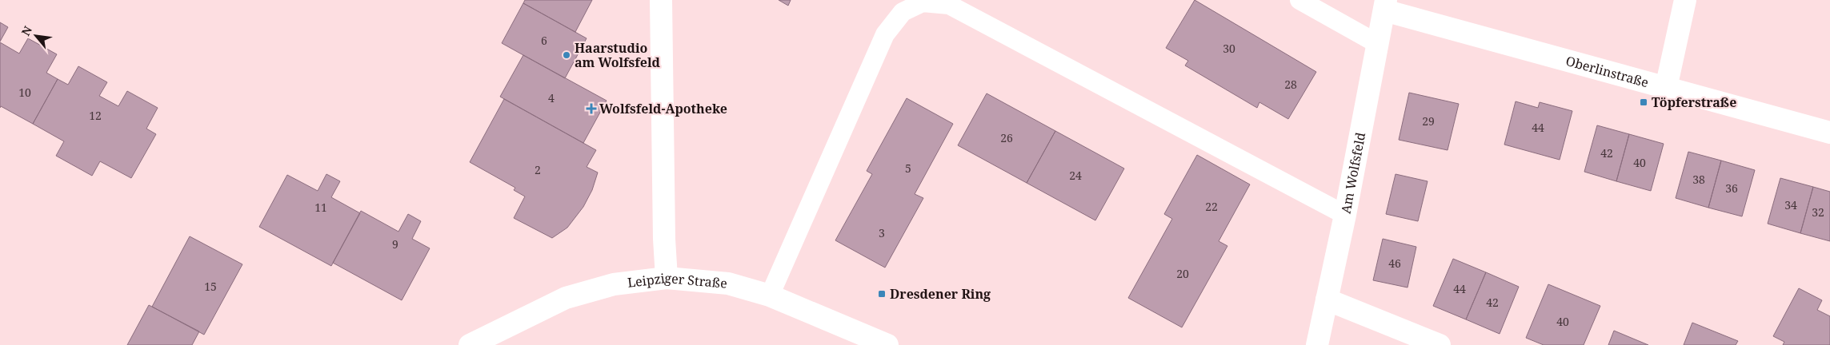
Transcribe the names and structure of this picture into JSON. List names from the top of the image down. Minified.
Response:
{"streets":{"street":["Oberlinstraße","Am Wolfsfeld","Leipziger Straße"]},"crossings":[["Oberlinstraße","Am Wolfsfeld"]],"places":{"other":["Haarstudio am Wolfsfeld"],"transit":["Töpferstraße","Dresdener Ring"],"health":["Wolfsfeld-Apotheke"]},"house_numbers":["6","30","28","10","4","12","29","44","26","42","40","5","2","24","38","36","34","22","11","32","3","9","46","20","15","44","42","40"],"north":"top left"}
